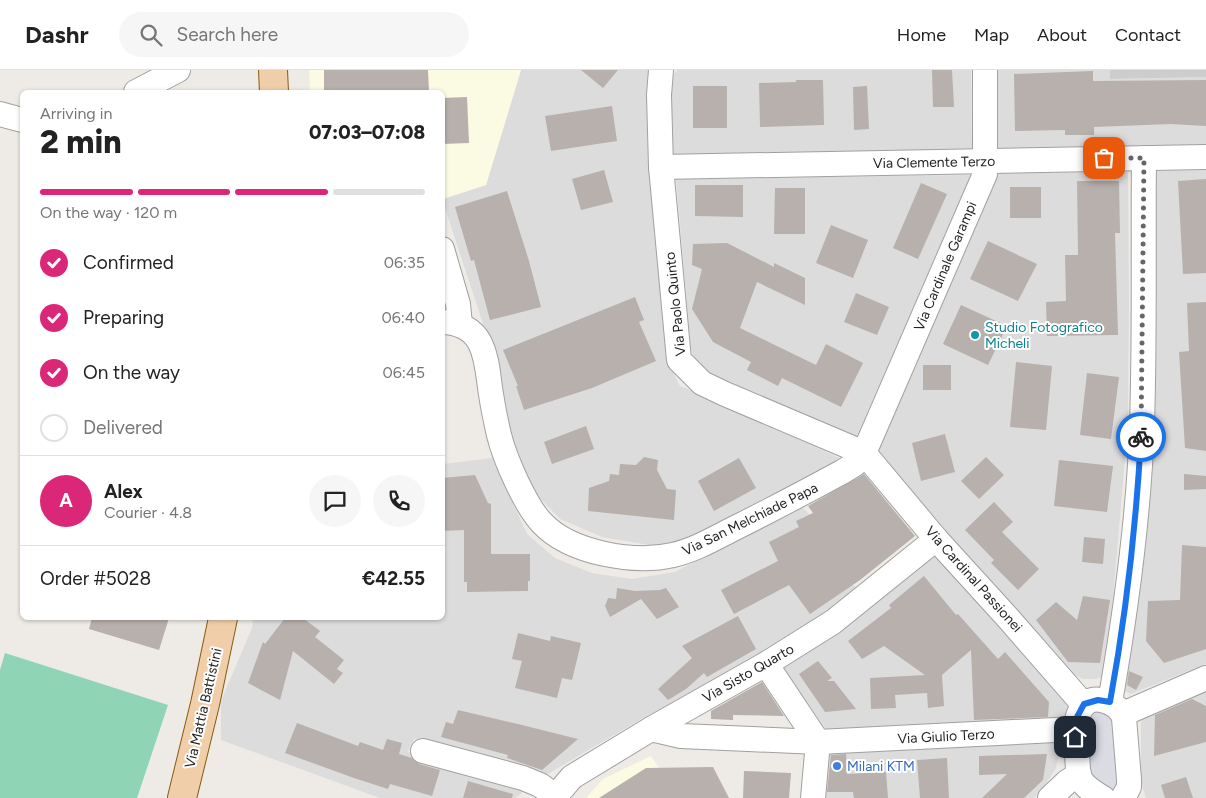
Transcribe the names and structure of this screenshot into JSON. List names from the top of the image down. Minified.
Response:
{"streets":{"main road":["Via Mattia Battistini"],"street":["Via Clemente Terzo","Via Cardinale Garampi","Via Paolo Quinto","Via San Melchiade Papa","Via Cardinal Passionei","Via Sisto Quarto","Via Giulio Terzo"]},"crossings":[["Via Clemente Terzo","Via Cardinale Garampi"],["Via Clemente Terzo","Via Paolo Quinto"],["Via Cardinale Garampi","Via Paolo Quinto"],["Via Cardinale Garampi","Via San Melchiade Papa"],["Via Cardinale Garampi","Via Cardinal Passionei"],["Via Paolo Quinto","Via San Melchiade Papa"],["Via Paolo Quinto","Via Cardinal Passionei"],["Via San Melchiade Papa","Via Cardinal Passionei"],["Via Cardinal Passionei","Via Sisto Quarto"],["Via Sisto Quarto","Via Giulio Terzo"]],"places":["Studio Fotografico Micheli","Milani KTM"],"page":{"header":"Dashr","search":"Search here","nav":["Home","Map","About","Contact"],"heading":["2 min","Arriving in","07:03–07:08"],"panel":["Alex","Courier · 4.8","Order #5028","€42.55"],"bar":"On the way · 120 m","list":[["Confirmed","06:35"],["Preparing","06:40"],["On the way","06:45"],"Delivered"],"round":"A"}}
